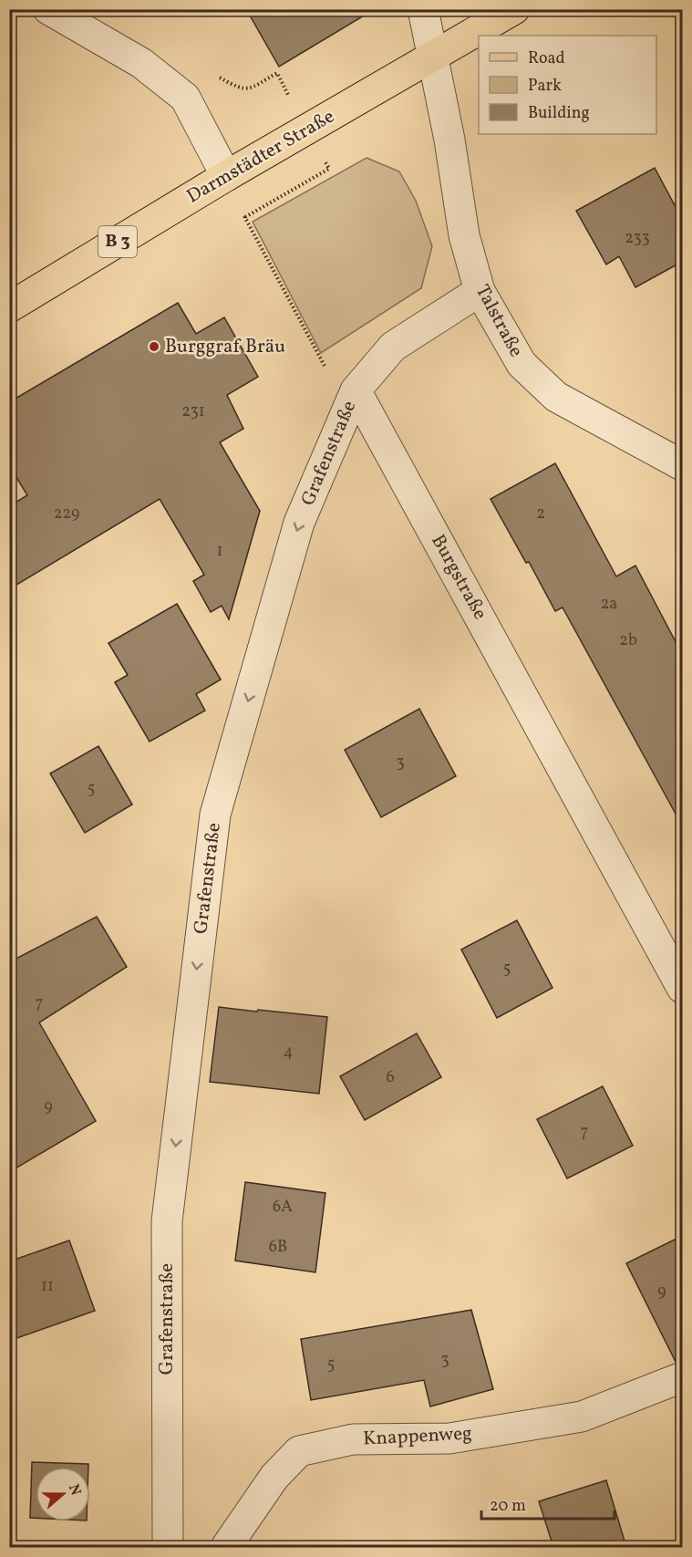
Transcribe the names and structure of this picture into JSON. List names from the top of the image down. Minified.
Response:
{"streets":{"main road":["Darmstädter Straße","B 3"],"street":["Talstraße","Grafenstraße","Burgstraße","Knappenweg"]},"crossings":[["Darmstädter Straße","Talstraße"],["Talstraße","Grafenstraße"],["Grafenstraße","Burgstraße"]],"one_way":["Grafenstraße"],"places":["Burggraf Bräu"],"house_numbers":["233","231","229","2","1","2a","2b","3","5","5","7","4","6","9","7","6A","6B","11","9","3","5"],"legend":["Road","Park","Building"],"scale_bar":"20 m","north":"right"}
